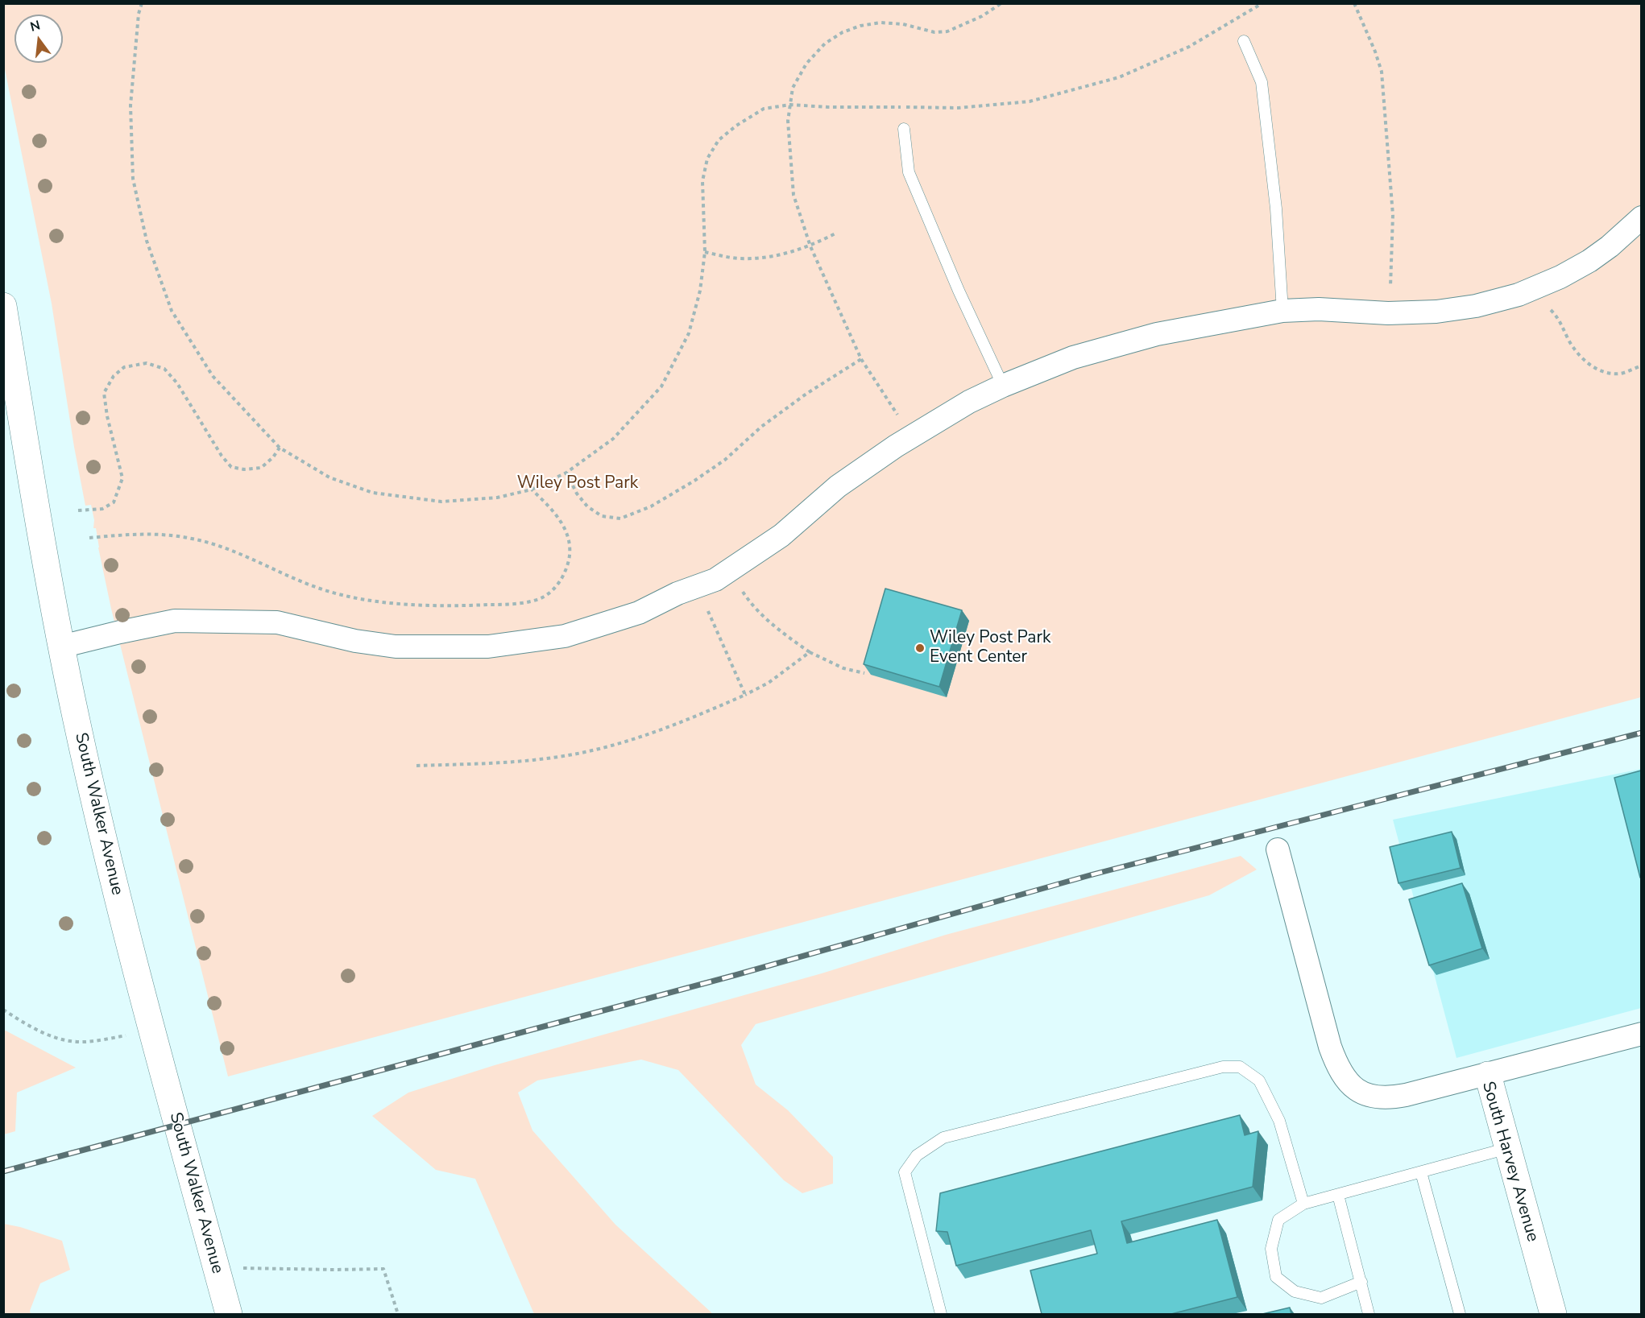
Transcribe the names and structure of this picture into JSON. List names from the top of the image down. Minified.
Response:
{"streets":{"main road":["South Walker Avenue","South Harvey Avenue"]},"parks":["Wiley Post Park"],"places":["Wiley Post Park Event Center"],"north":"top"}
